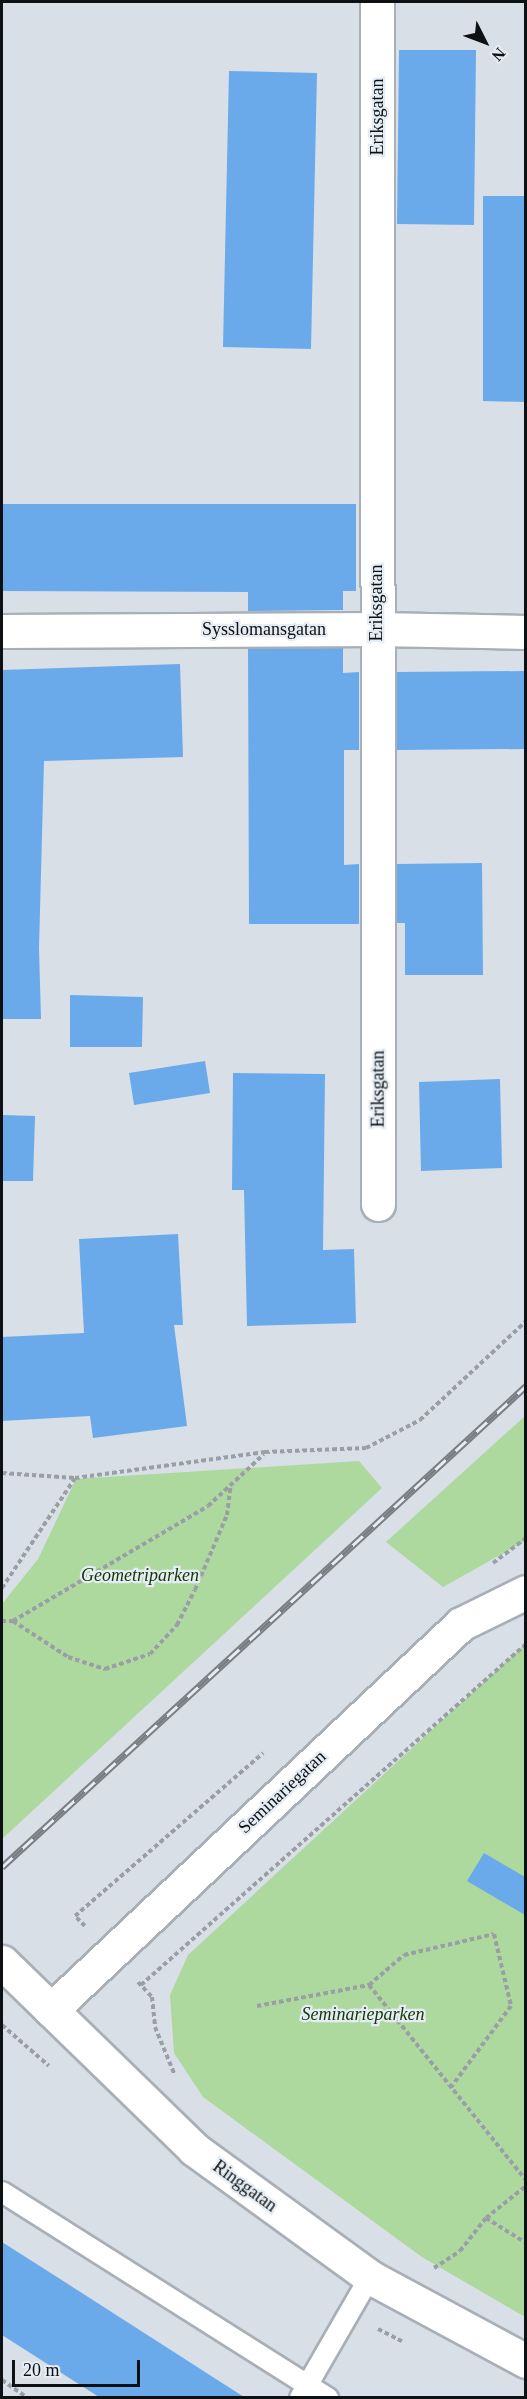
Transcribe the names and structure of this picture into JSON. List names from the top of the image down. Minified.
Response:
{"streets":{"street":["Eriksgatan","Sysslomansgatan","Seminariegatan","Ringgatan"]},"crossings":[["Eriksgatan","Sysslomansgatan"],["Seminariegatan","Ringgatan"]],"parks":["Geometriparken","Seminarieparken"],"scale_bar":"20 m","north":"bottom right"}
